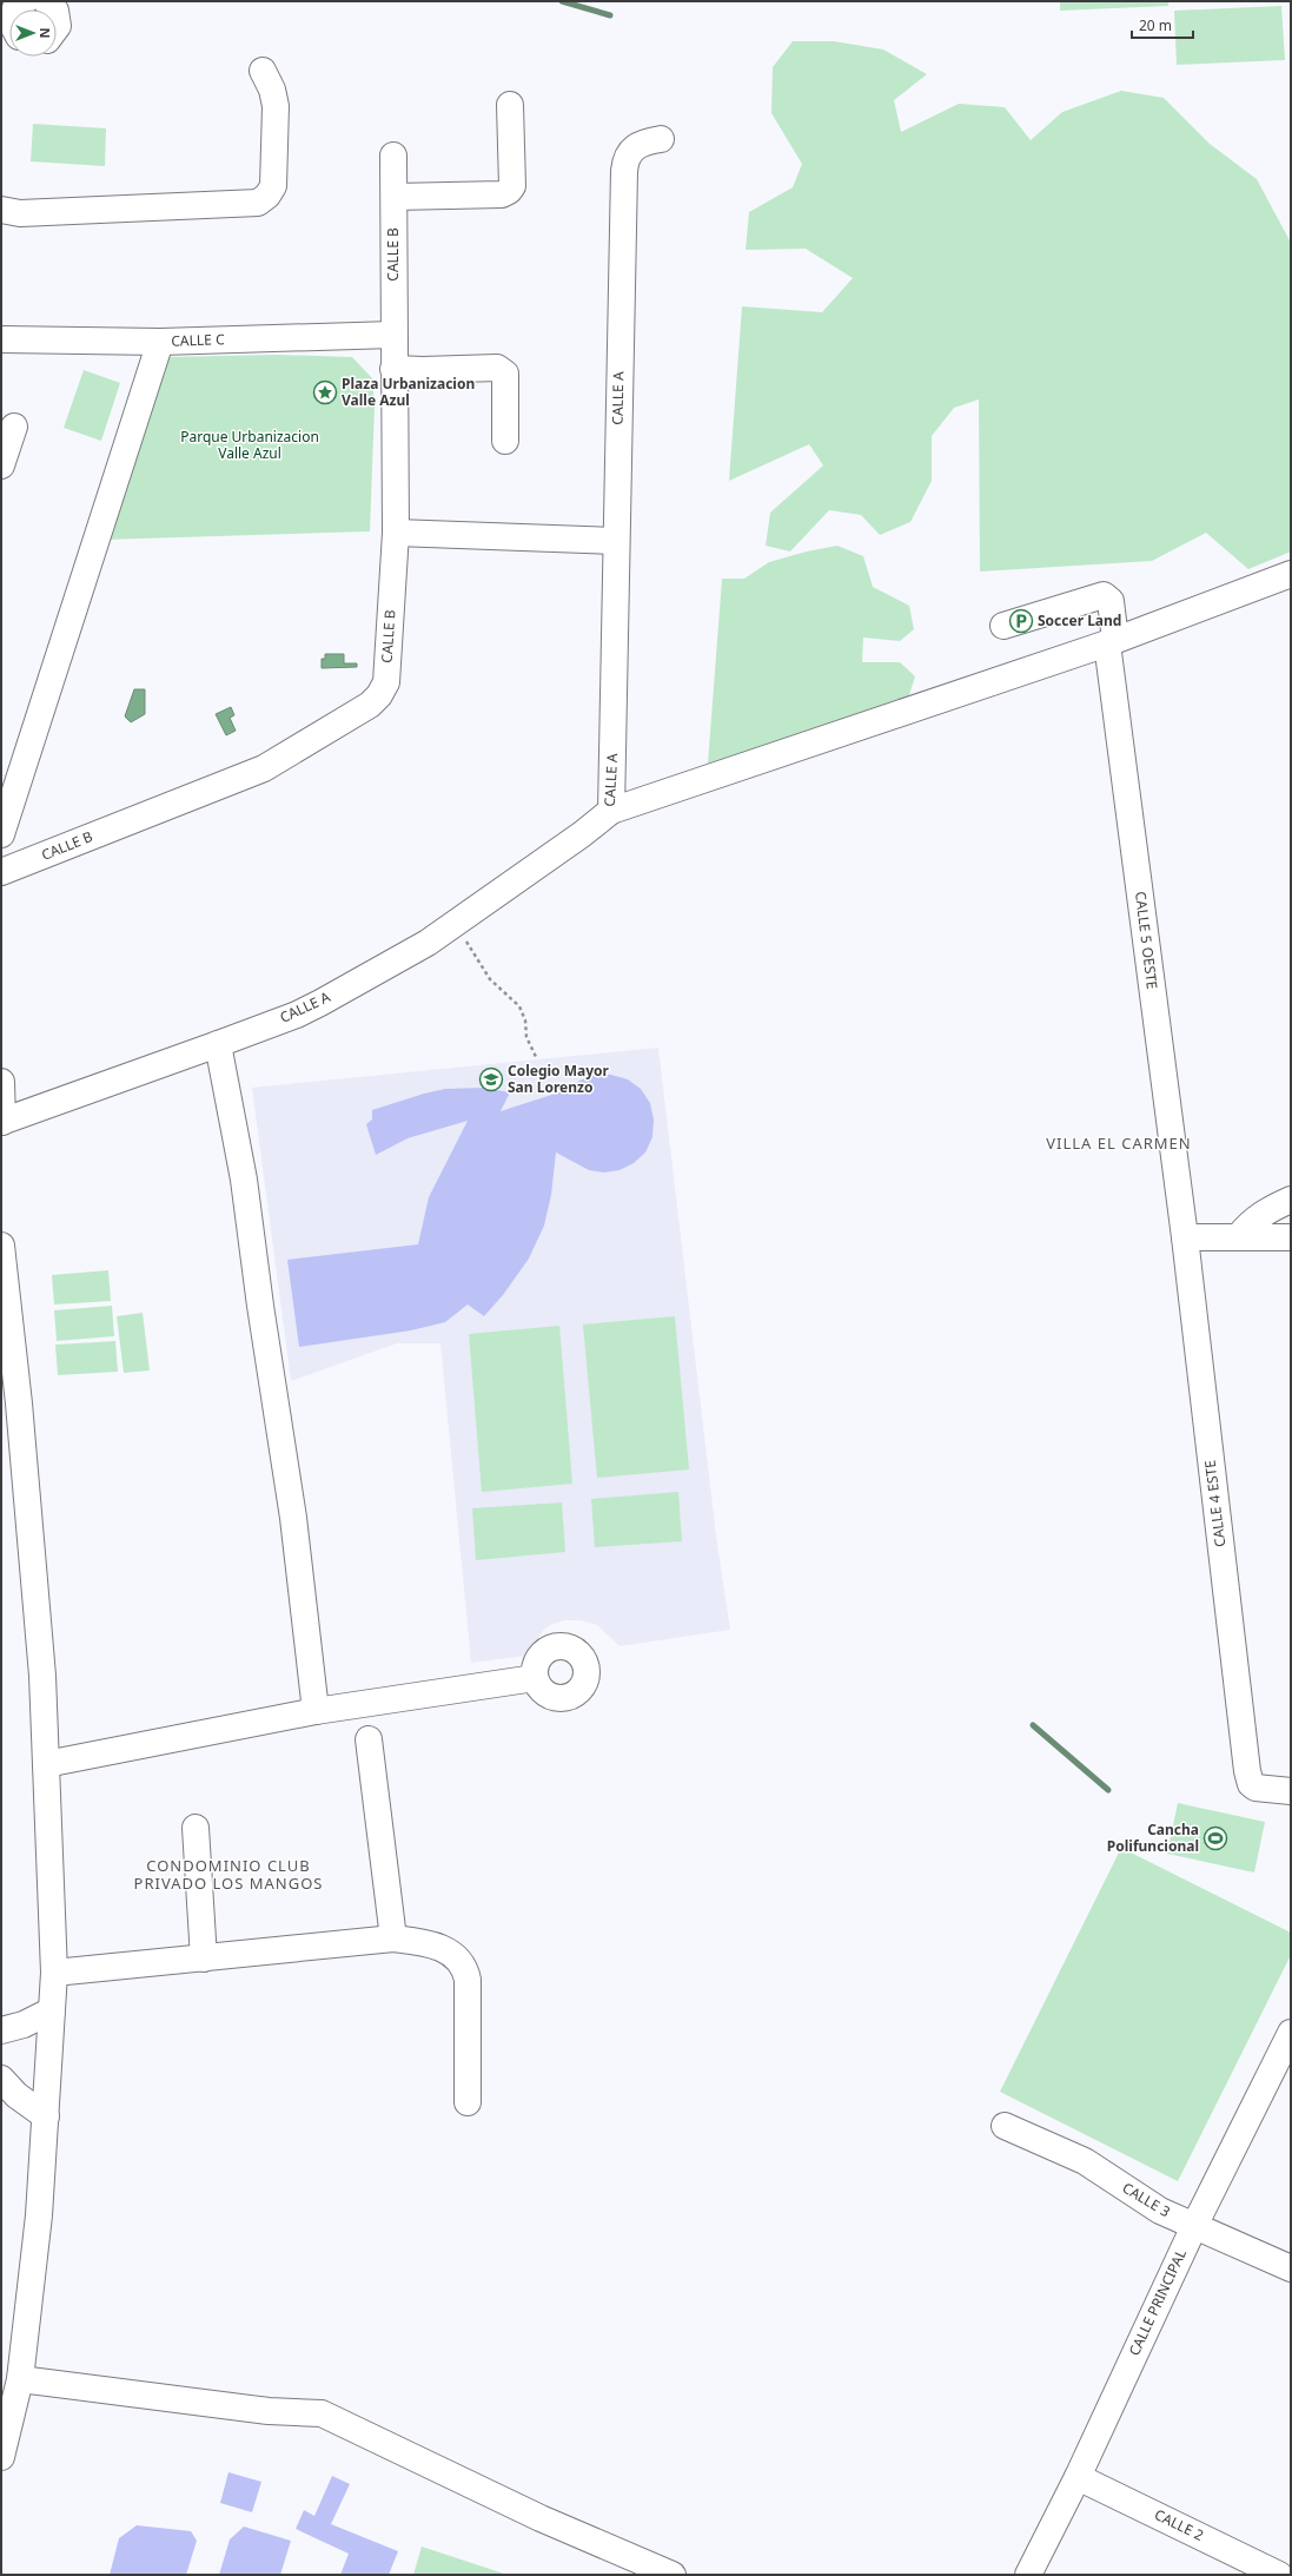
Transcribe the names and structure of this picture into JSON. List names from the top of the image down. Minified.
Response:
{"streets":{"street":["CALLE B","CALLE C","CALLE A","CALLE 5 OESTE","CALLE 4 ESTE","CALLE 3","CALLE PRINCIPAL","CALLE 2"]},"crossings":[["CALLE B","CALLE C"],["CALLE 5 OESTE","CALLE 4 ESTE"],["CALLE 3","CALLE PRINCIPAL"],["CALLE PRINCIPAL","CALLE 2"]],"districts":["VILLA EL CARMEN","CONDOMINIO CLUB PRIVADO LOS MANGOS"],"parks":["Parque Urbanizacion Valle Azul"],"places":{"place":["Plaza Urbanizacion Valle Azul"],"parking":["Soccer Land"],"school or university":["Colegio Mayor San Lorenzo"],"sports":["Cancha Polifuncional"]},"scale_bar":"20 m","north":"right"}
